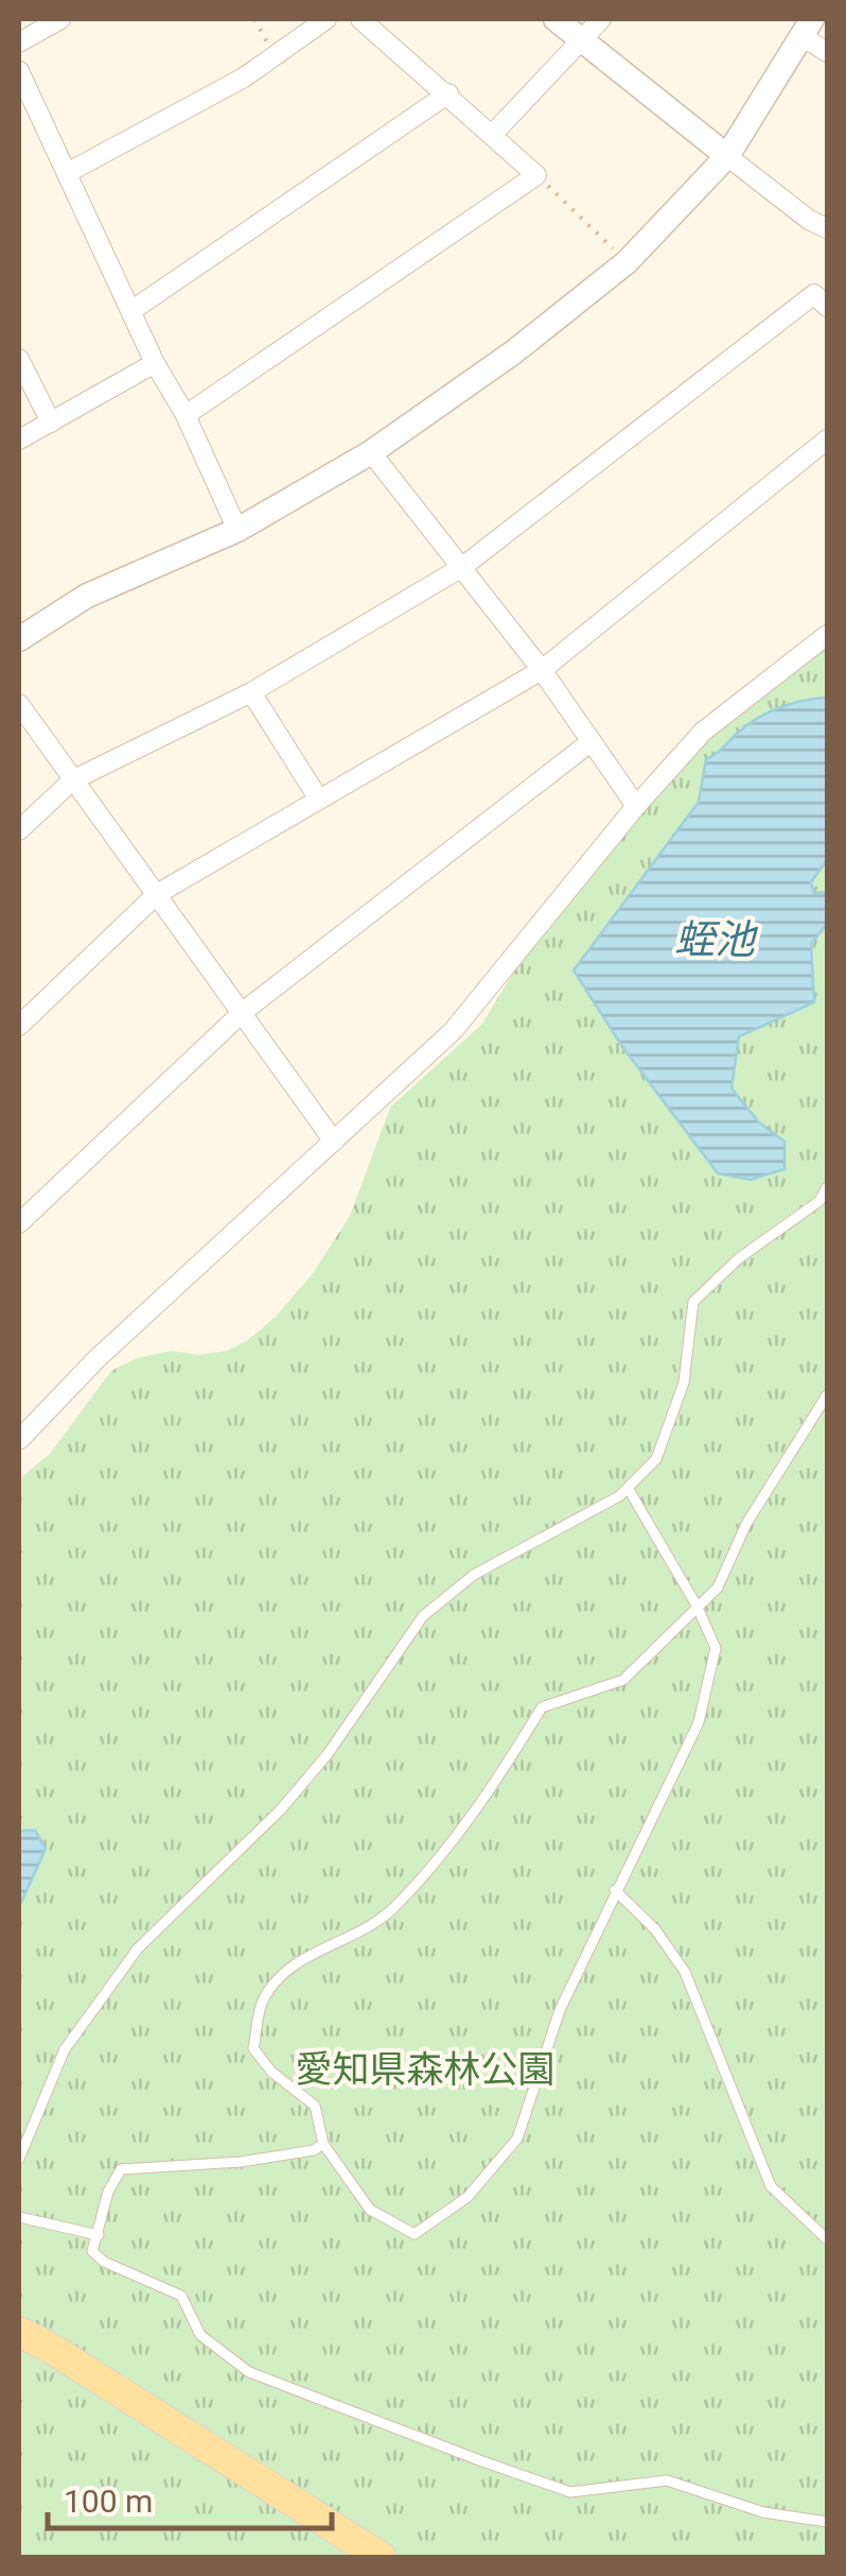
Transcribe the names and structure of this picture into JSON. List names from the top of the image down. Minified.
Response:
{"water":["蛭池"],"parks":["愛知県森林公園"],"scale_bar":"100 m"}
